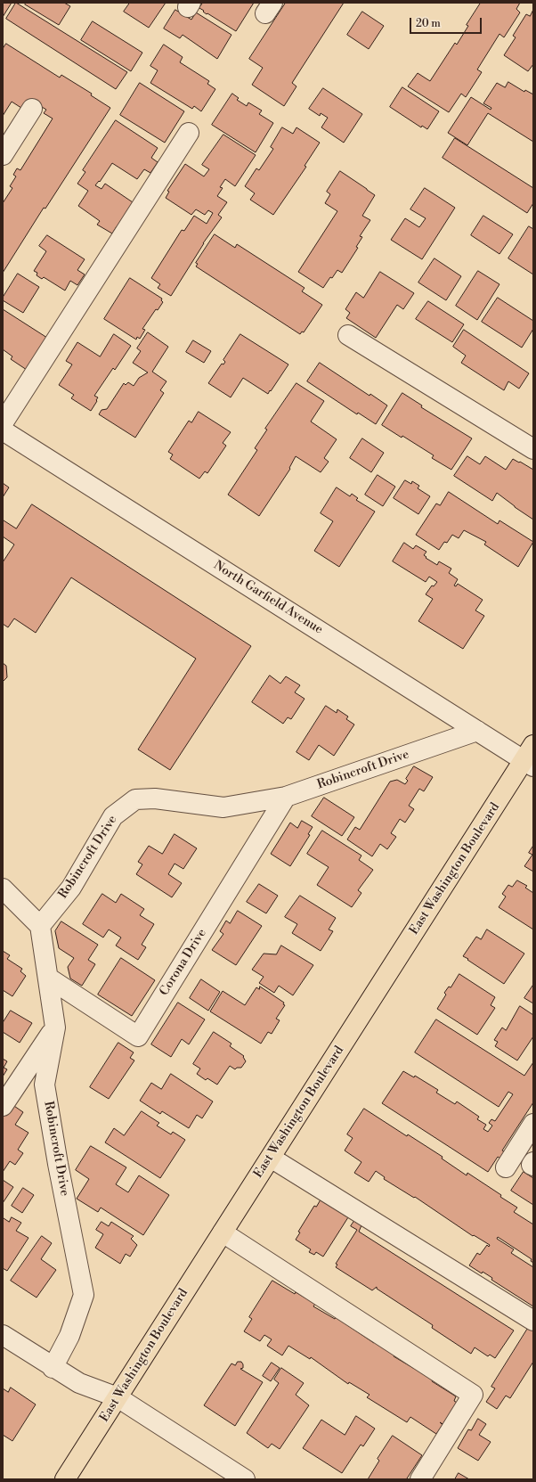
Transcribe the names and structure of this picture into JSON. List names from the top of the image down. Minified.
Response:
{"streets":{"main road":["East Washington Boulevard"],"street":["North Garfield Avenue","Robincroft Drive","Corona Drive"]},"crossings":[["North Garfield Avenue","Robincroft Drive"],["North Garfield Avenue","East Washington Boulevard"],["Robincroft Drive","Corona Drive"]],"scale_bar":"20 m"}
